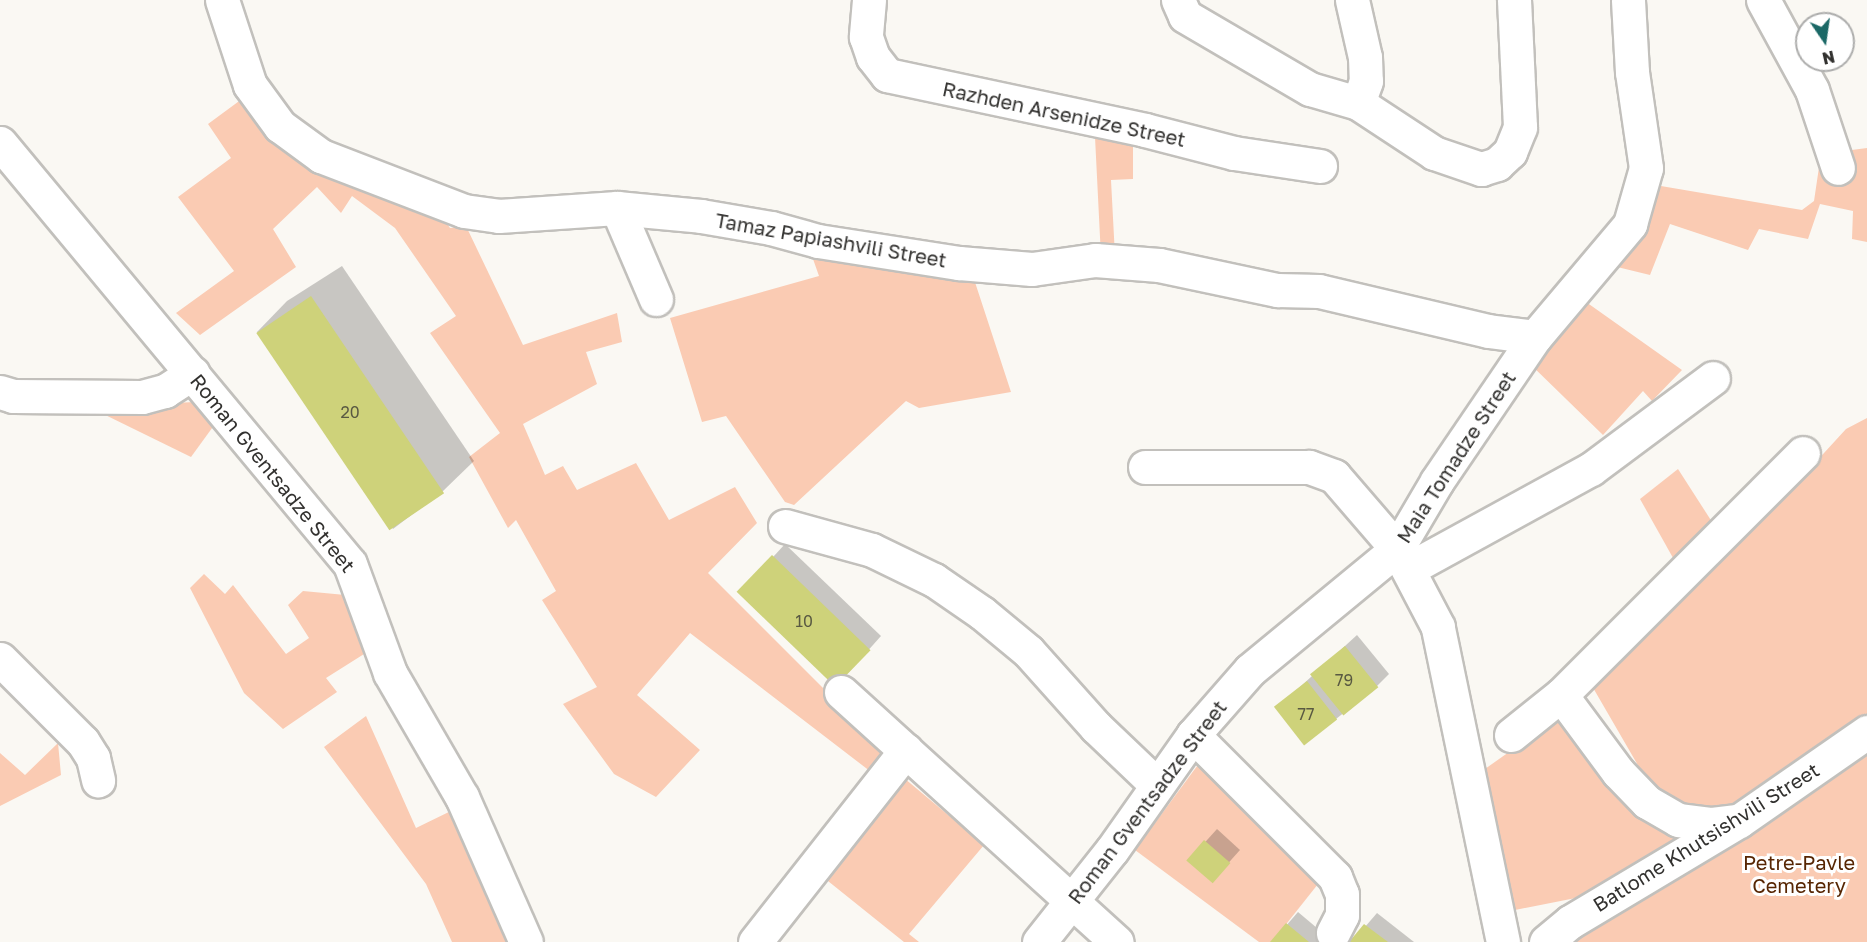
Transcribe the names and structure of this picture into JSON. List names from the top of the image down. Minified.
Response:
{"streets":{"street":["Razhden Arsenidze Street","Tamaz Papiashvili Street","Maia Tomadze Street","Roman Gventsadze Street","Batlome Khutsishvili Street"]},"crossings":[["Tamaz Papiashvili Street","Maia Tomadze Street"],["Maia Tomadze Street","Roman Gventsadze Street"]],"parks":["Petre-Pavle Cemetery"],"house_numbers":["20","10","79","77"],"north":"bottom"}
